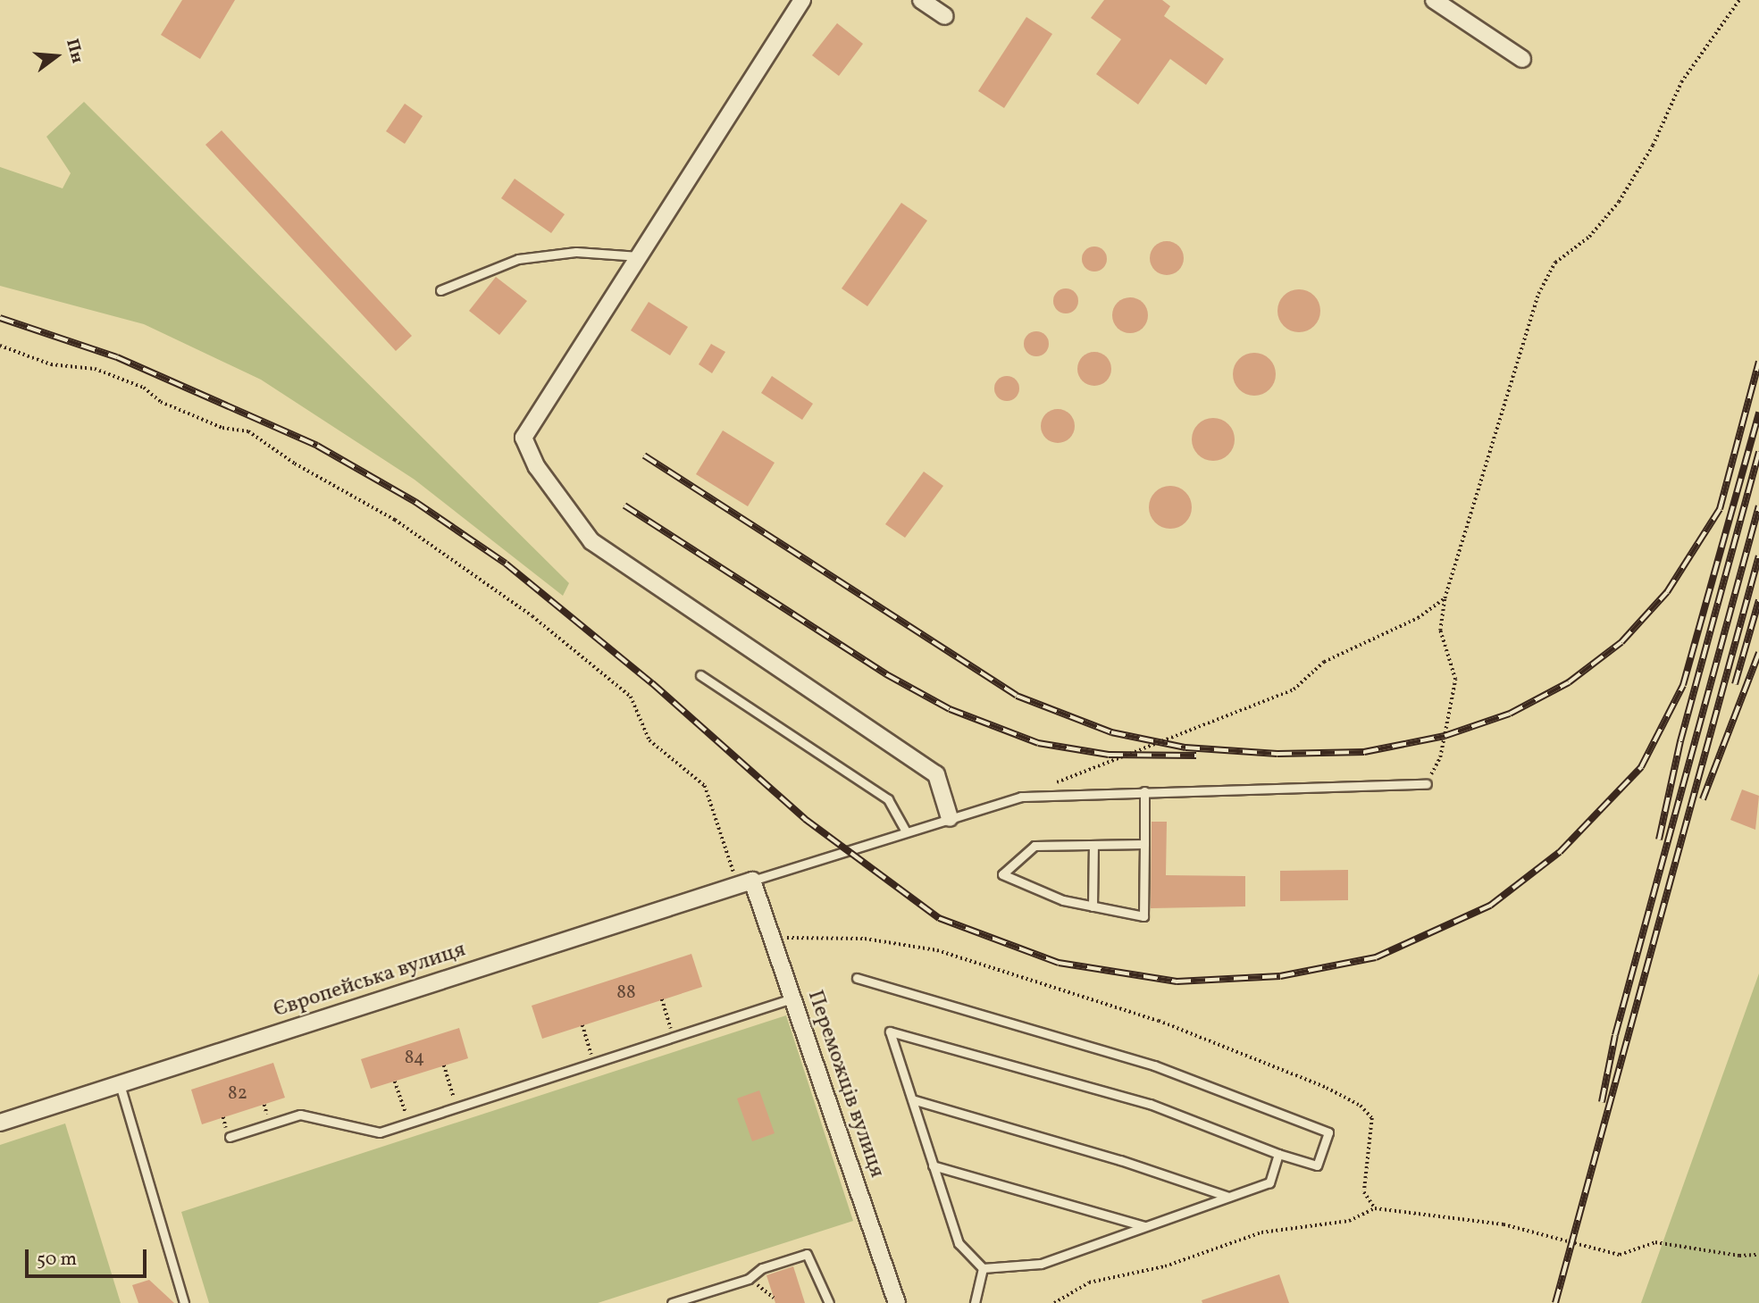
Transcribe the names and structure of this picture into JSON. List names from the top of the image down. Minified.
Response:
{"streets":{"street":["Європейська вулиця","Переможців вулиця"]},"crossings":[["Європейська вулиця","Переможців вулиця"]],"house_numbers":["88","84","82"],"scale_bar":"50 m","north":"right"}
